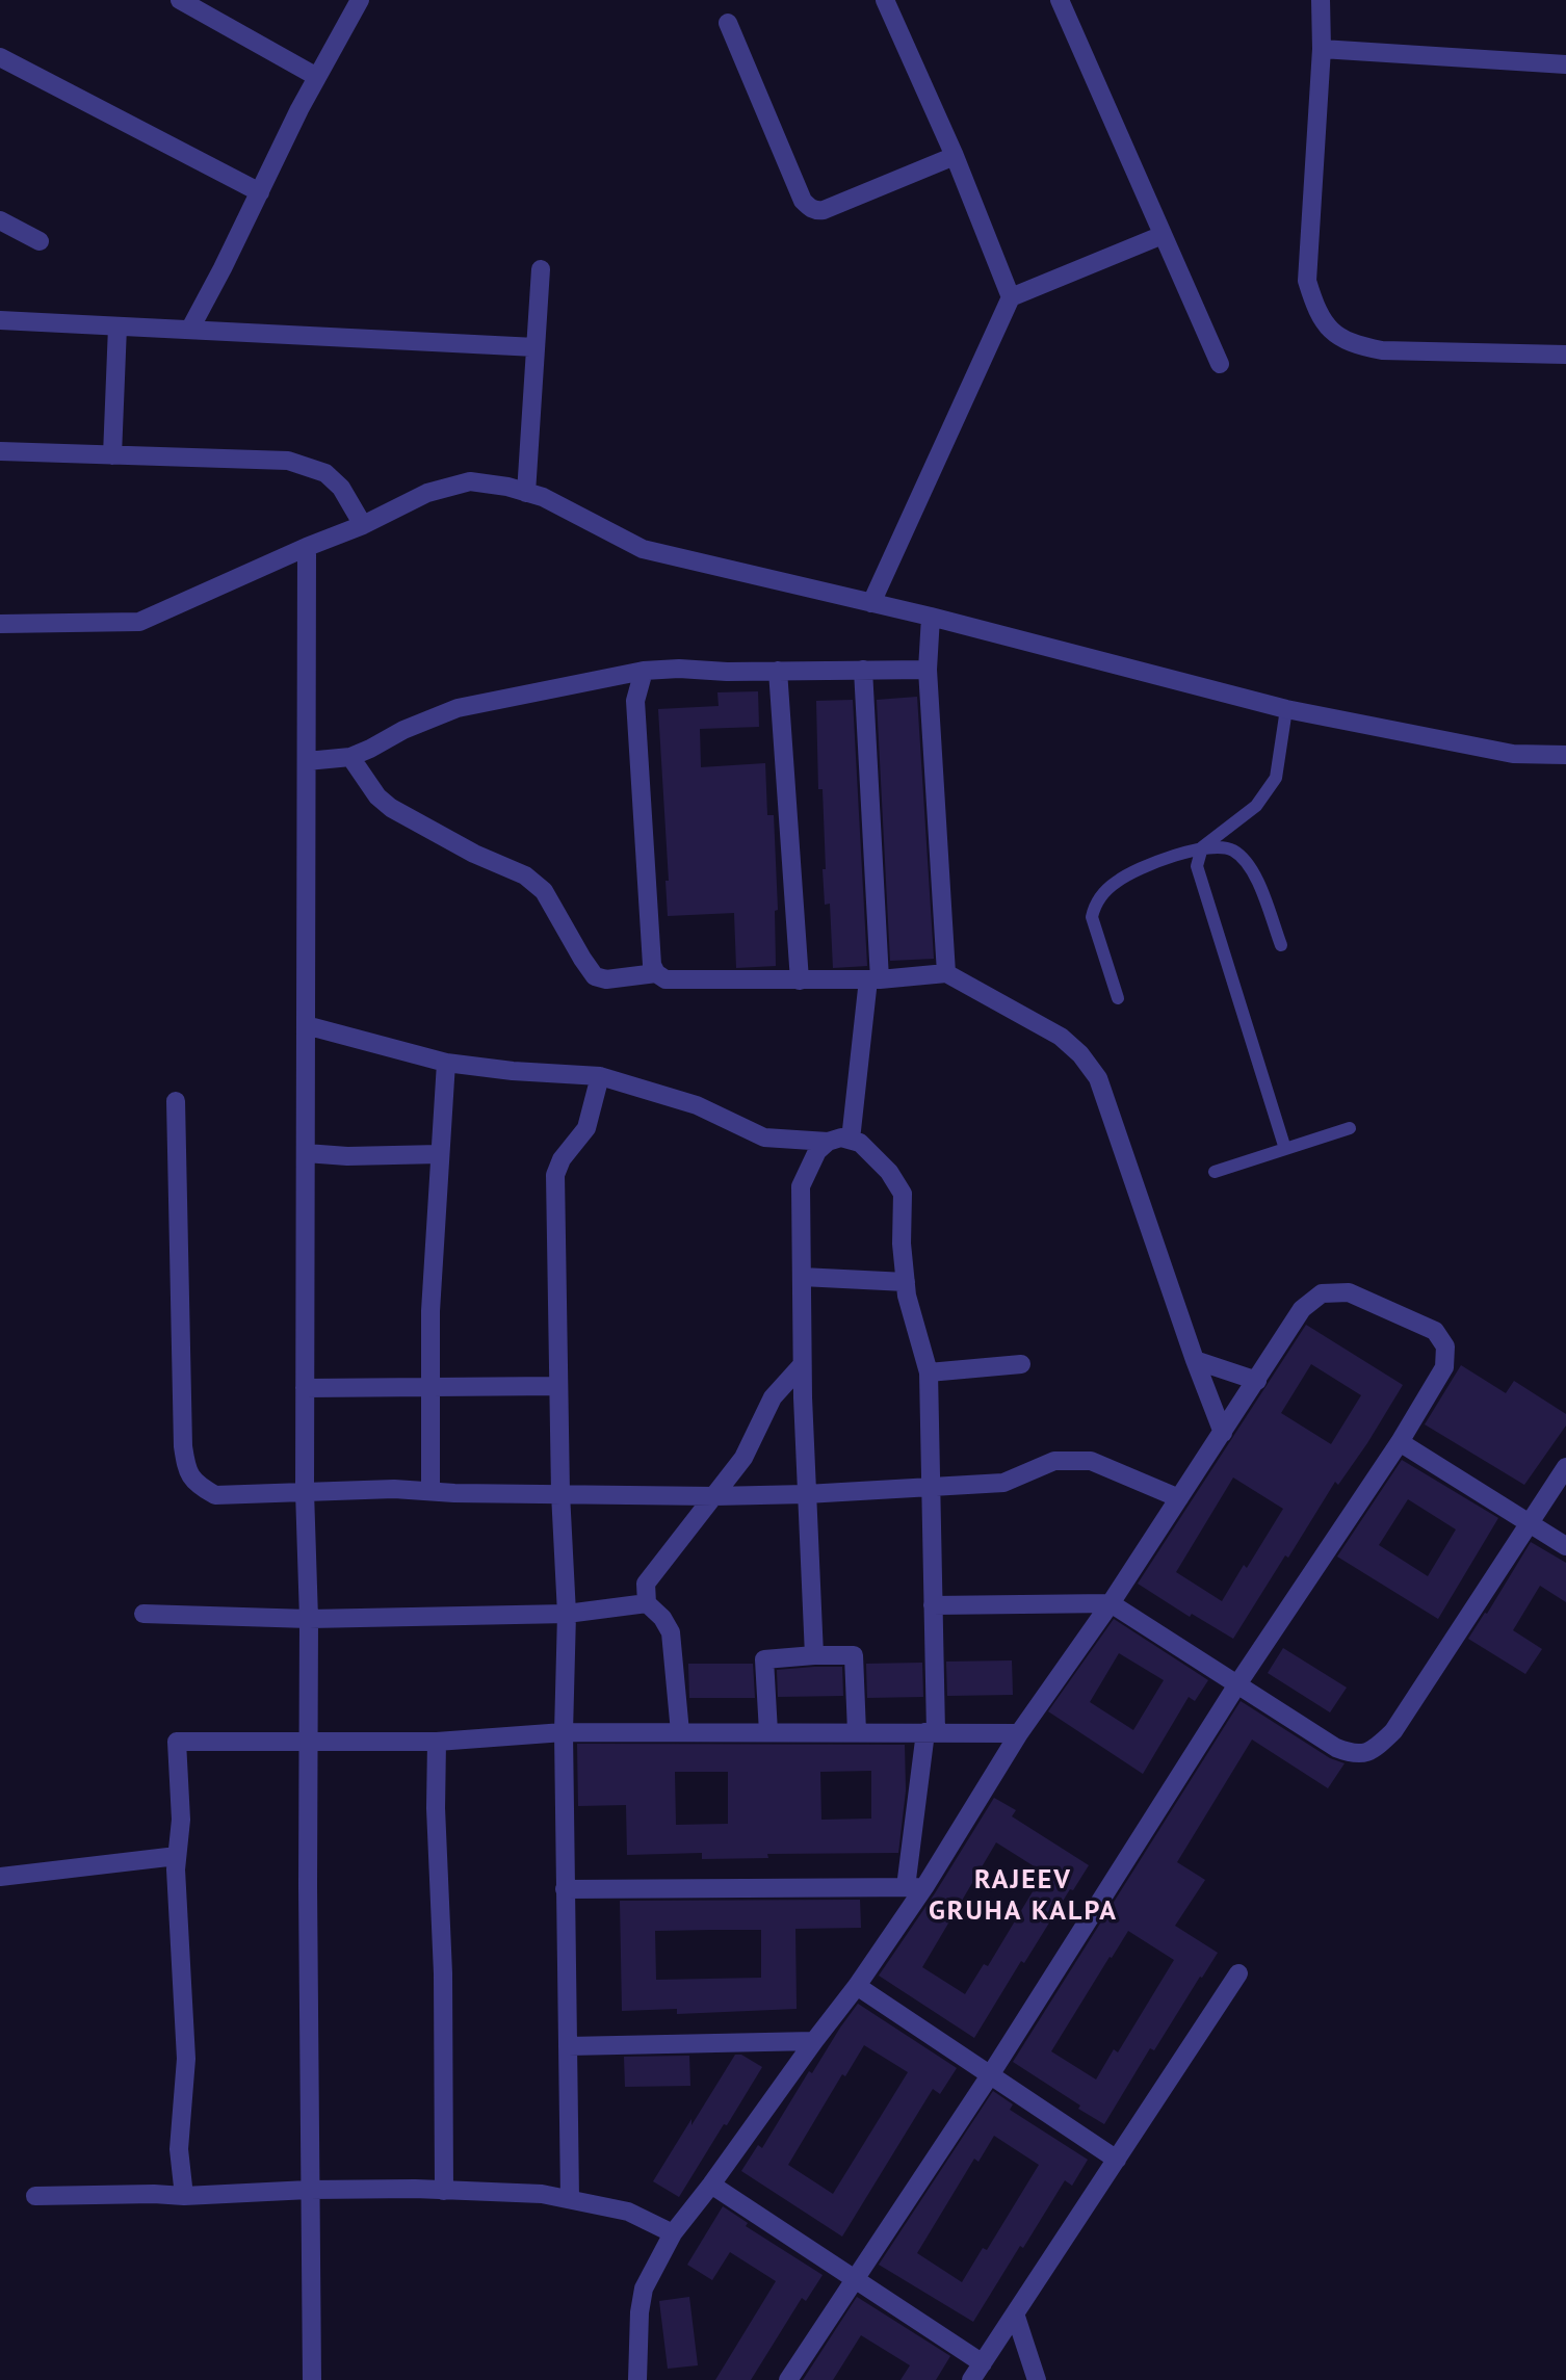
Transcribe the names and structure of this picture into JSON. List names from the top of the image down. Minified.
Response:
{"districts":["RAJEEV GRUHA KALPA"]}
